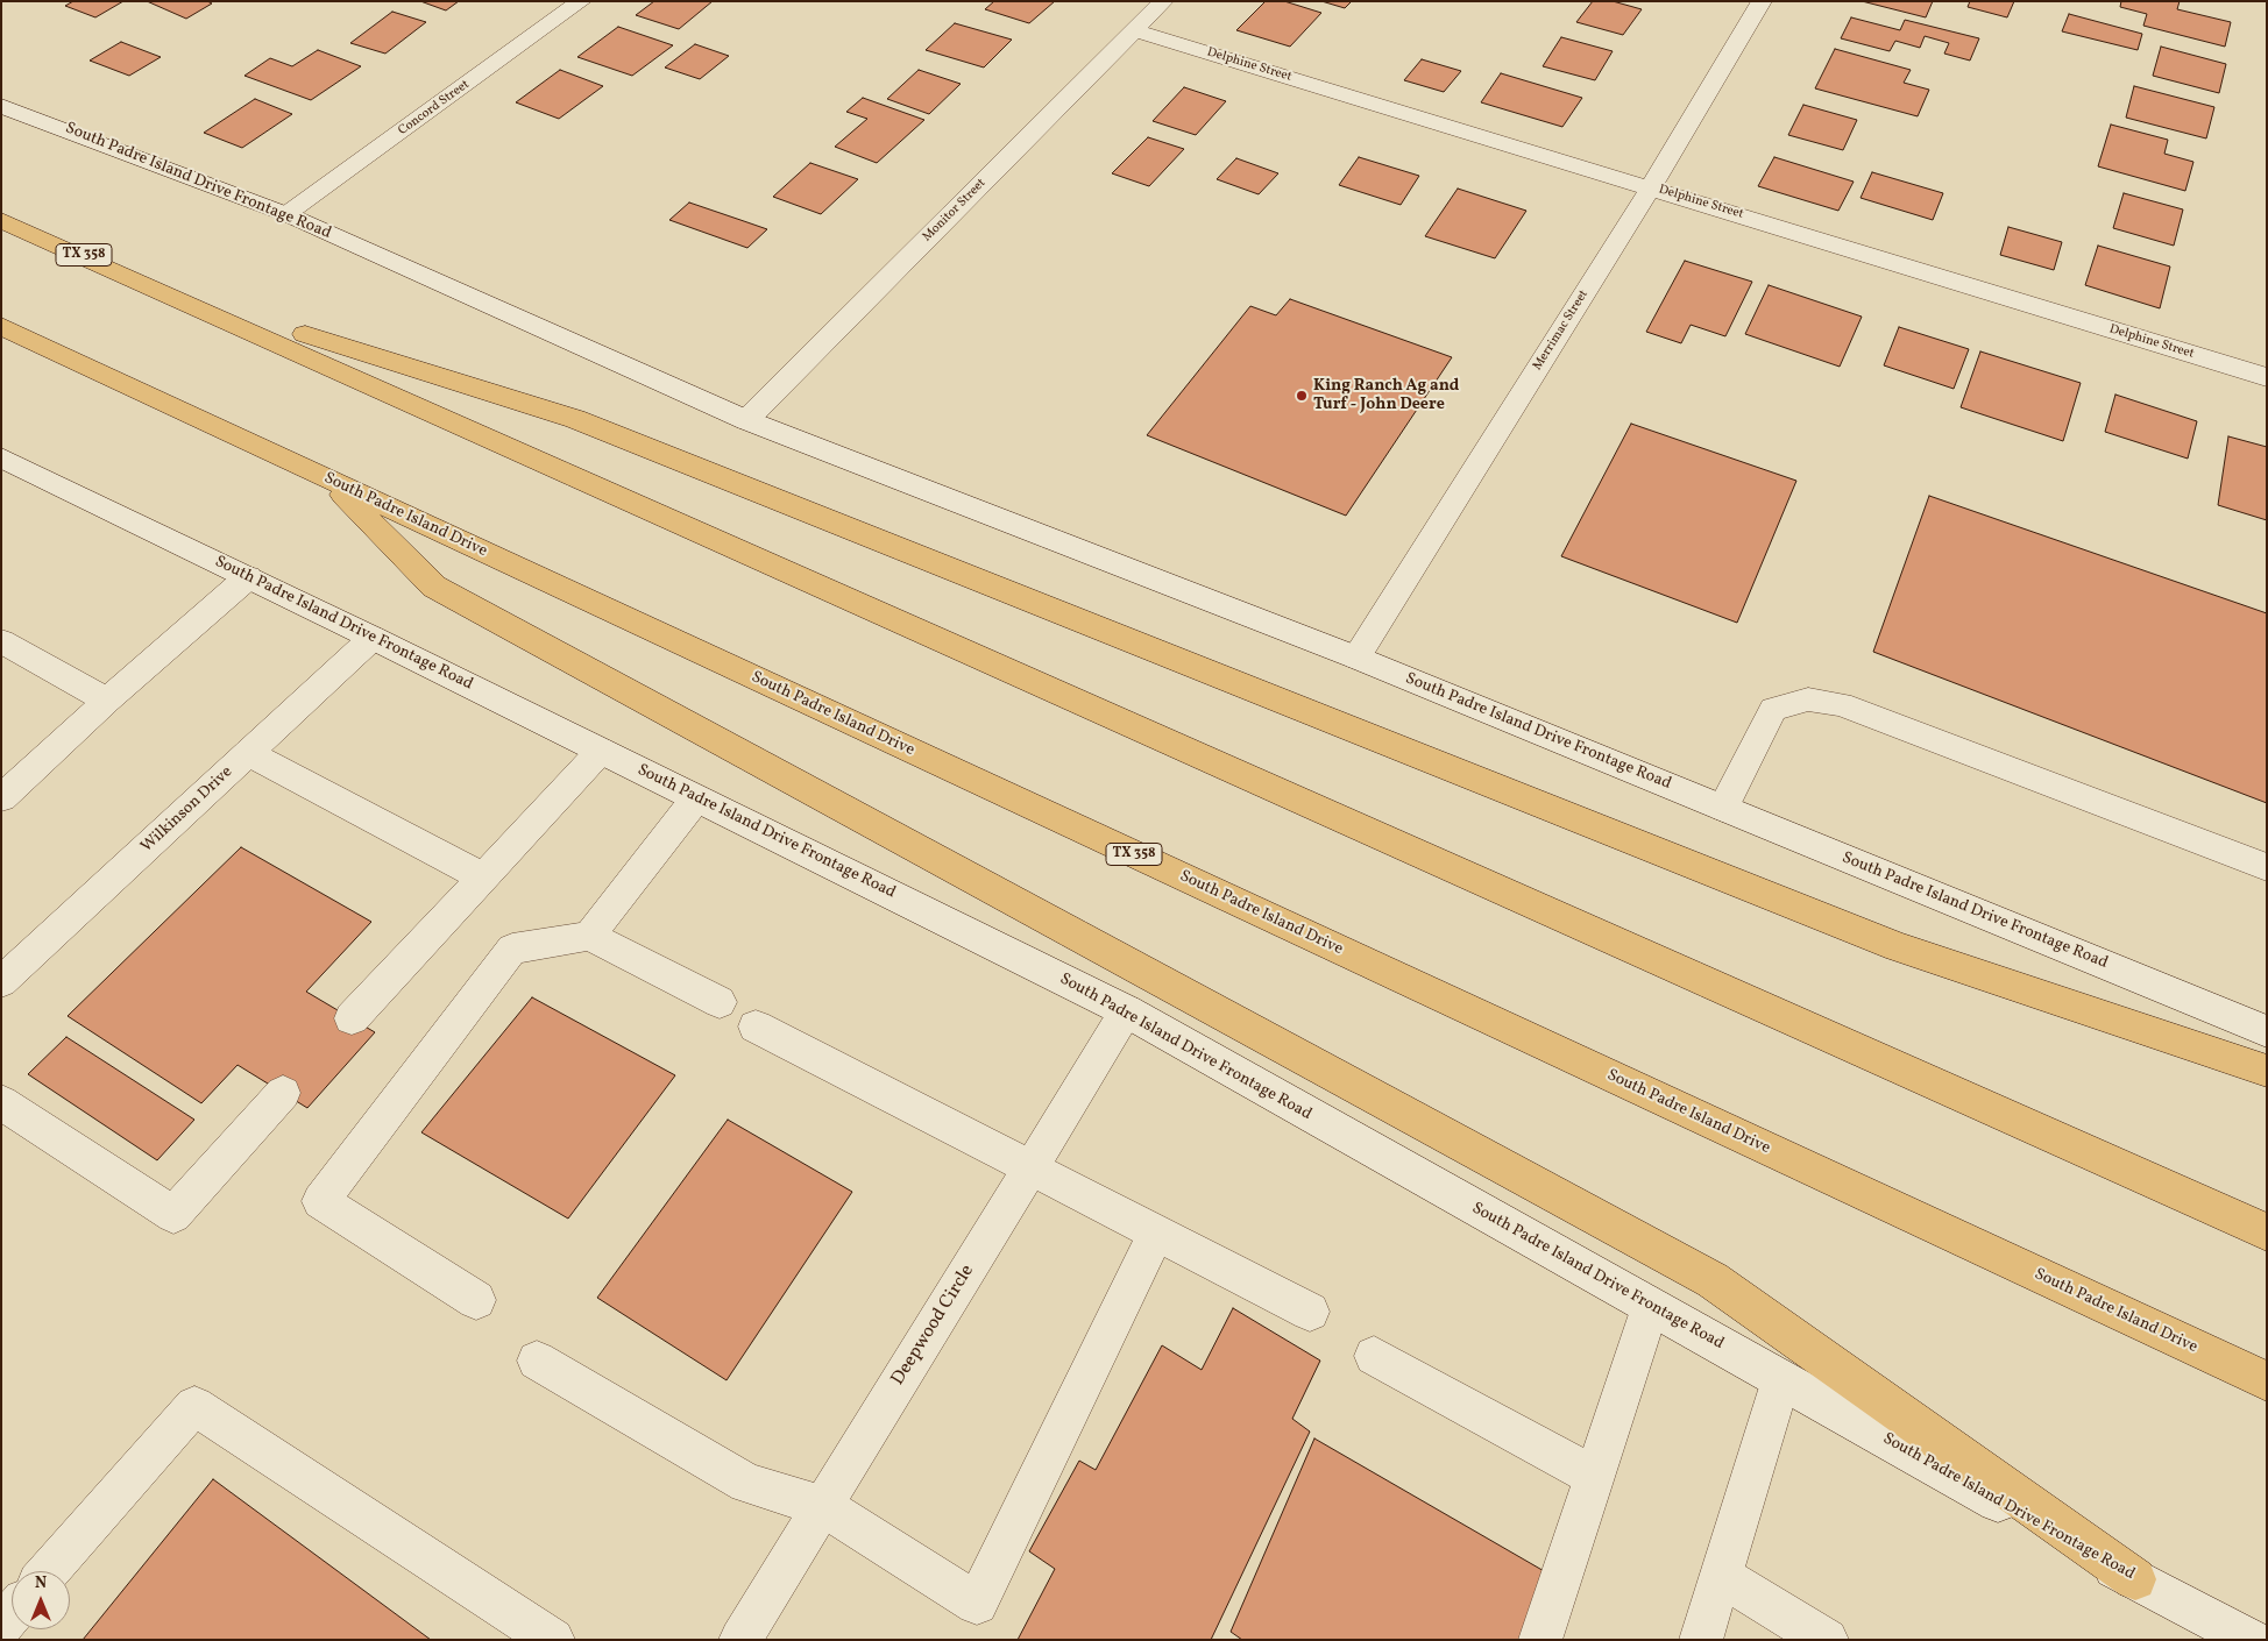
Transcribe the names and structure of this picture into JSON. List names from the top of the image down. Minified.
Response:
{"streets":{"highway":["TX 358","South Padre Island Drive"],"main road":["Delphine Street","Concord Street","South Padre Island Drive Frontage Road","Monitor Street","Merrimac Street","Wilkinson Drive","Deepwood Circle"]},"crossings":[["Delphine Street","Monitor Street"],["Delphine Street","Merrimac Street"],["Concord Street","South Padre Island Drive Frontage Road"],["South Padre Island Drive Frontage Road","Monitor Street"],["South Padre Island Drive Frontage Road","Merrimac Street"],["South Padre Island Drive Frontage Road","Wilkinson Drive"],["South Padre Island Drive Frontage Road","Deepwood Circle"]],"places":["King Ranch Ag and Turf - John Deere"],"north":"top"}
